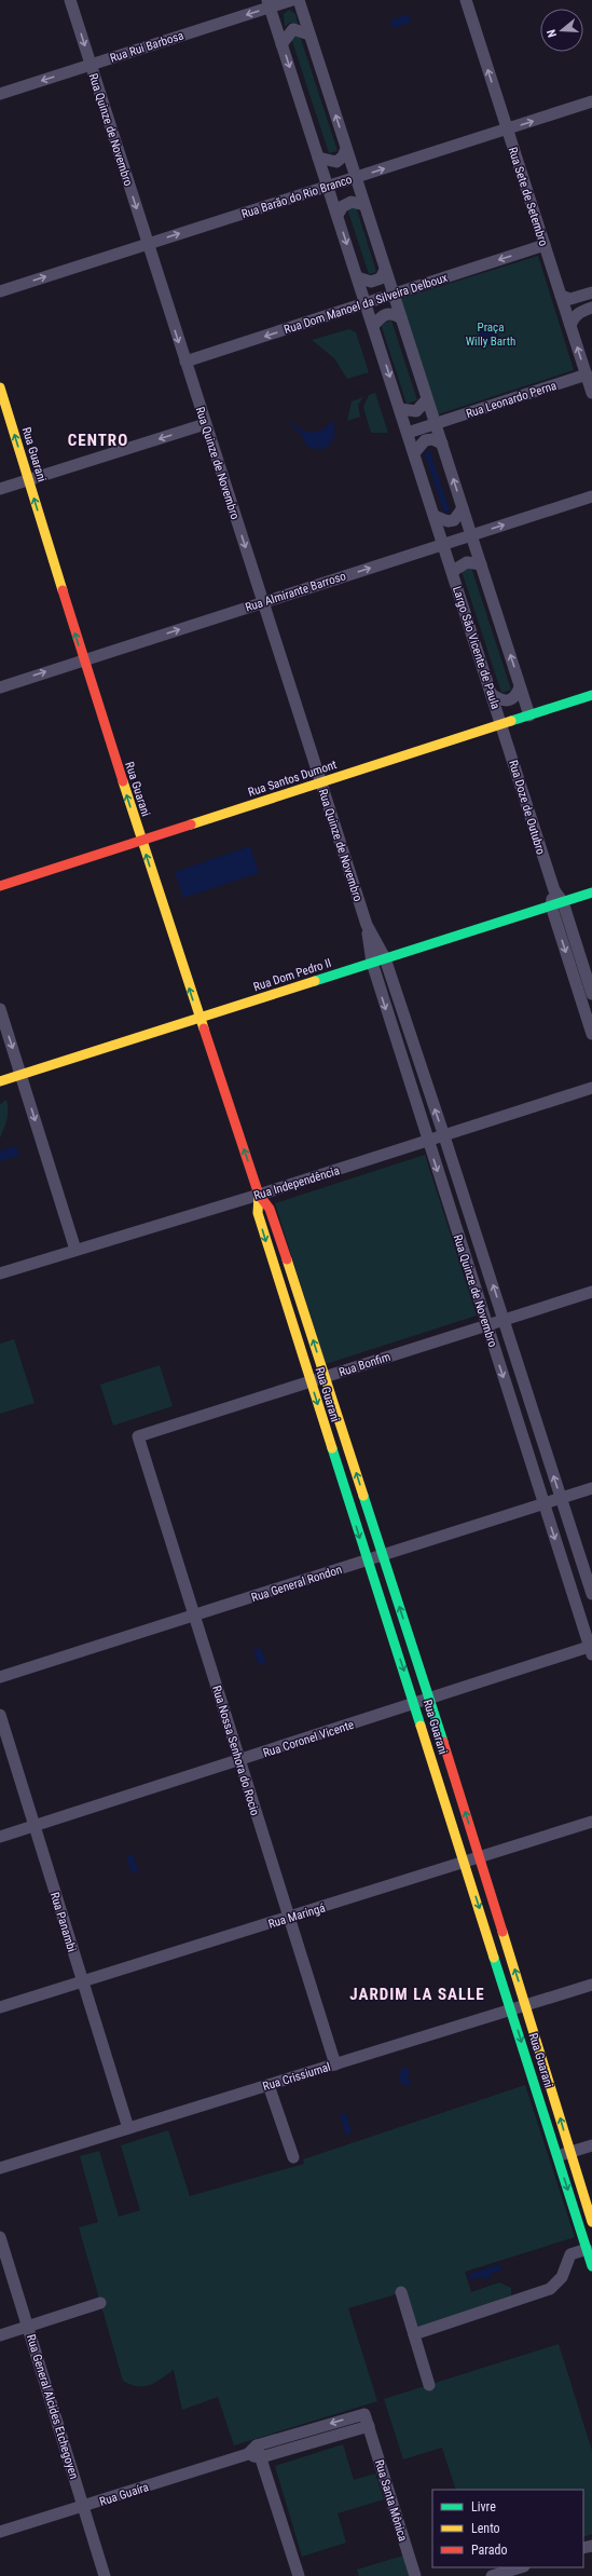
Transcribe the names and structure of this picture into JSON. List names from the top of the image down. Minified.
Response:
{"streets":{"street":["Rua Rui Barbosa","Rua Quinze de Novembro","Rua Barão do Rio Branco","Rua Sete de Setembro","Rua Dom Manoel da Silveira Delboux","Rua Leonardo Perna","Rua Guarani","Rua Almirante Barroso","Largo São Vicente de Paula","Rua Santos Dumont","Rua Doze de Outubro","Rua Dom Pedro II","Rua Independência","Rua Bonfim","Rua General Rondon","Rua Coronel Vicente","Rua Nossa Senhora do Rocio","Rua Maringá","Rua Panambi","Rua Crissiumal","Rua General Alcides Etchegoyen","Rua Guaíra","Rua Santa Mônica"]},"crossings":[["Rua Rui Barbosa","Rua Quinze de Novembro"],["Rua Rui Barbosa","Largo São Vicente de Paula"],["Rua Quinze de Novembro","Rua Barão do Rio Branco"],["Rua Quinze de Novembro","Rua Dom Manoel da Silveira Delboux"],["Rua Quinze de Novembro","Rua Almirante Barroso"],["Rua Quinze de Novembro","Rua Santos Dumont"],["Rua Quinze de Novembro","Rua Dom Pedro II"],["Rua Quinze de Novembro","Rua Independência"],["Rua Quinze de Novembro","Rua Bonfim"],["Rua Quinze de Novembro","Rua General Rondon"],["Rua Quinze de Novembro","Rua Coronel Vicente"],["Rua Barão do Rio Branco","Rua Sete de Setembro"],["Rua Barão do Rio Branco","Largo São Vicente de Paula"],["Rua Sete de Setembro","Rua Dom Manoel da Silveira Delboux"],["Rua Sete de Setembro","Rua Leonardo Perna"],["Rua Dom Manoel da Silveira Delboux","Largo São Vicente de Paula"],["Rua Leonardo Perna","Largo São Vicente de Paula"],["Rua Guarani","Rua Almirante Barroso"],["Rua Guarani","Rua Santos Dumont"],["Rua Guarani","Rua Dom Pedro II"],["Rua Guarani","Rua Independência"],["Rua Guarani","Rua Bonfim"],["Rua Guarani","Rua General Rondon"],["Rua Guarani","Rua Coronel Vicente"],["Rua Guarani","Rua Maringá"],["Rua Guarani","Rua Crissiumal"],["Rua Almirante Barroso","Largo São Vicente de Paula"],["Largo São Vicente de Paula","Rua Santos Dumont"],["Largo São Vicente de Paula","Rua Doze de Outubro"],["Rua Santos Dumont","Rua Doze de Outubro"],["Rua Doze de Outubro","Rua Dom Pedro II"],["Rua Bonfim","Rua Nossa Senhora do Rocio"],["Rua General Rondon","Rua Nossa Senhora do Rocio"],["Rua Coronel Vicente","Rua Nossa Senhora do Rocio"],["Rua Coronel Vicente","Rua Panambi"],["Rua Nossa Senhora do Rocio","Rua Maringá"],["Rua Nossa Senhora do Rocio","Rua Crissiumal"],["Rua Maringá","Rua Panambi"],["Rua Panambi","Rua Crissiumal"],["Rua General Alcides Etchegoyen","Rua Guaíra"],["Rua Guaíra","Rua Santa Mônica"]],"one_way":["Rua Rui Barbosa","Rua Barão do Rio Branco","Rua Sete de Setembro","Rua Dom Manoel da Silveira Delboux","Rua Almirante Barroso"],"districts":["CENTRO","JARDIM LA SALLE"],"parks":["Praça Willy Barth"],"legend":["Livre","Lento","Parado"],"north":"left"}
